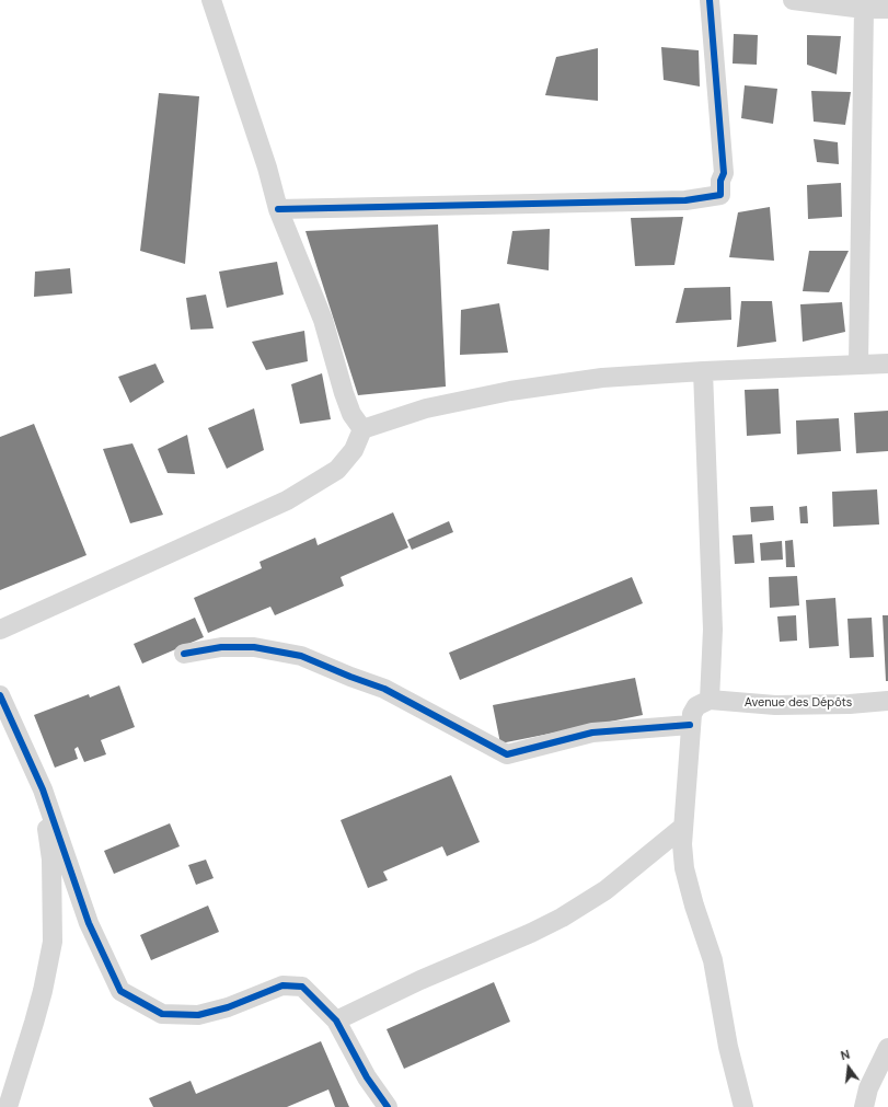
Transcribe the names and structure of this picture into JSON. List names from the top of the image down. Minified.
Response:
{"streets":{"street":["Avenue des Dépôts"]},"north":"top"}
